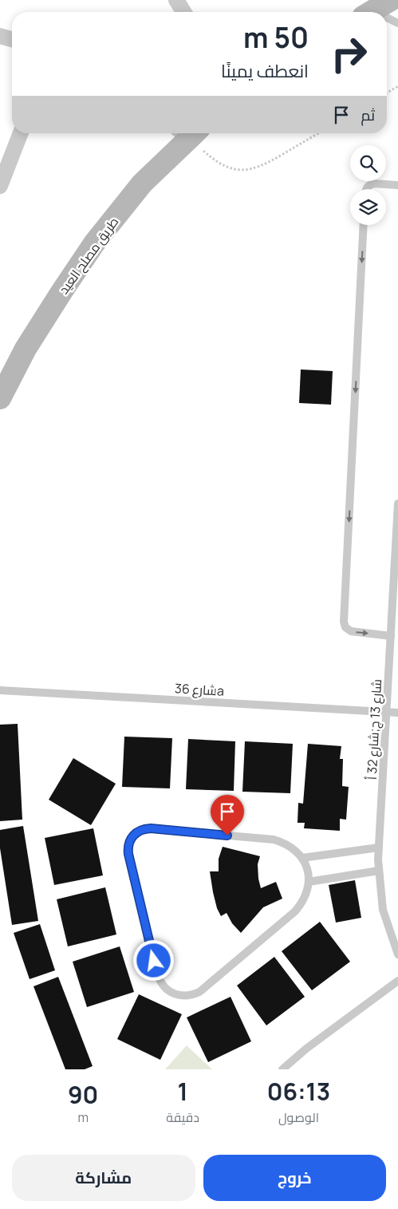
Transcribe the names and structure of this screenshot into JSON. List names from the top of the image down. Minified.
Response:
{"streets":{"street":["طريق مصلح العيد"],"lane":["شارع 36a","شارع 13 ج;شارع 32 أ"]},"crossings":[["شارع 36a","شارع 13 ج;شارع 32 أ"]],"page":{"turn":["50 m","انعطف يمينًا"],"then":"ثم","eta":["06:13","الوصول","1","دقيقة","90","m"],"buttons":["خروج","مشاركة"]}}
